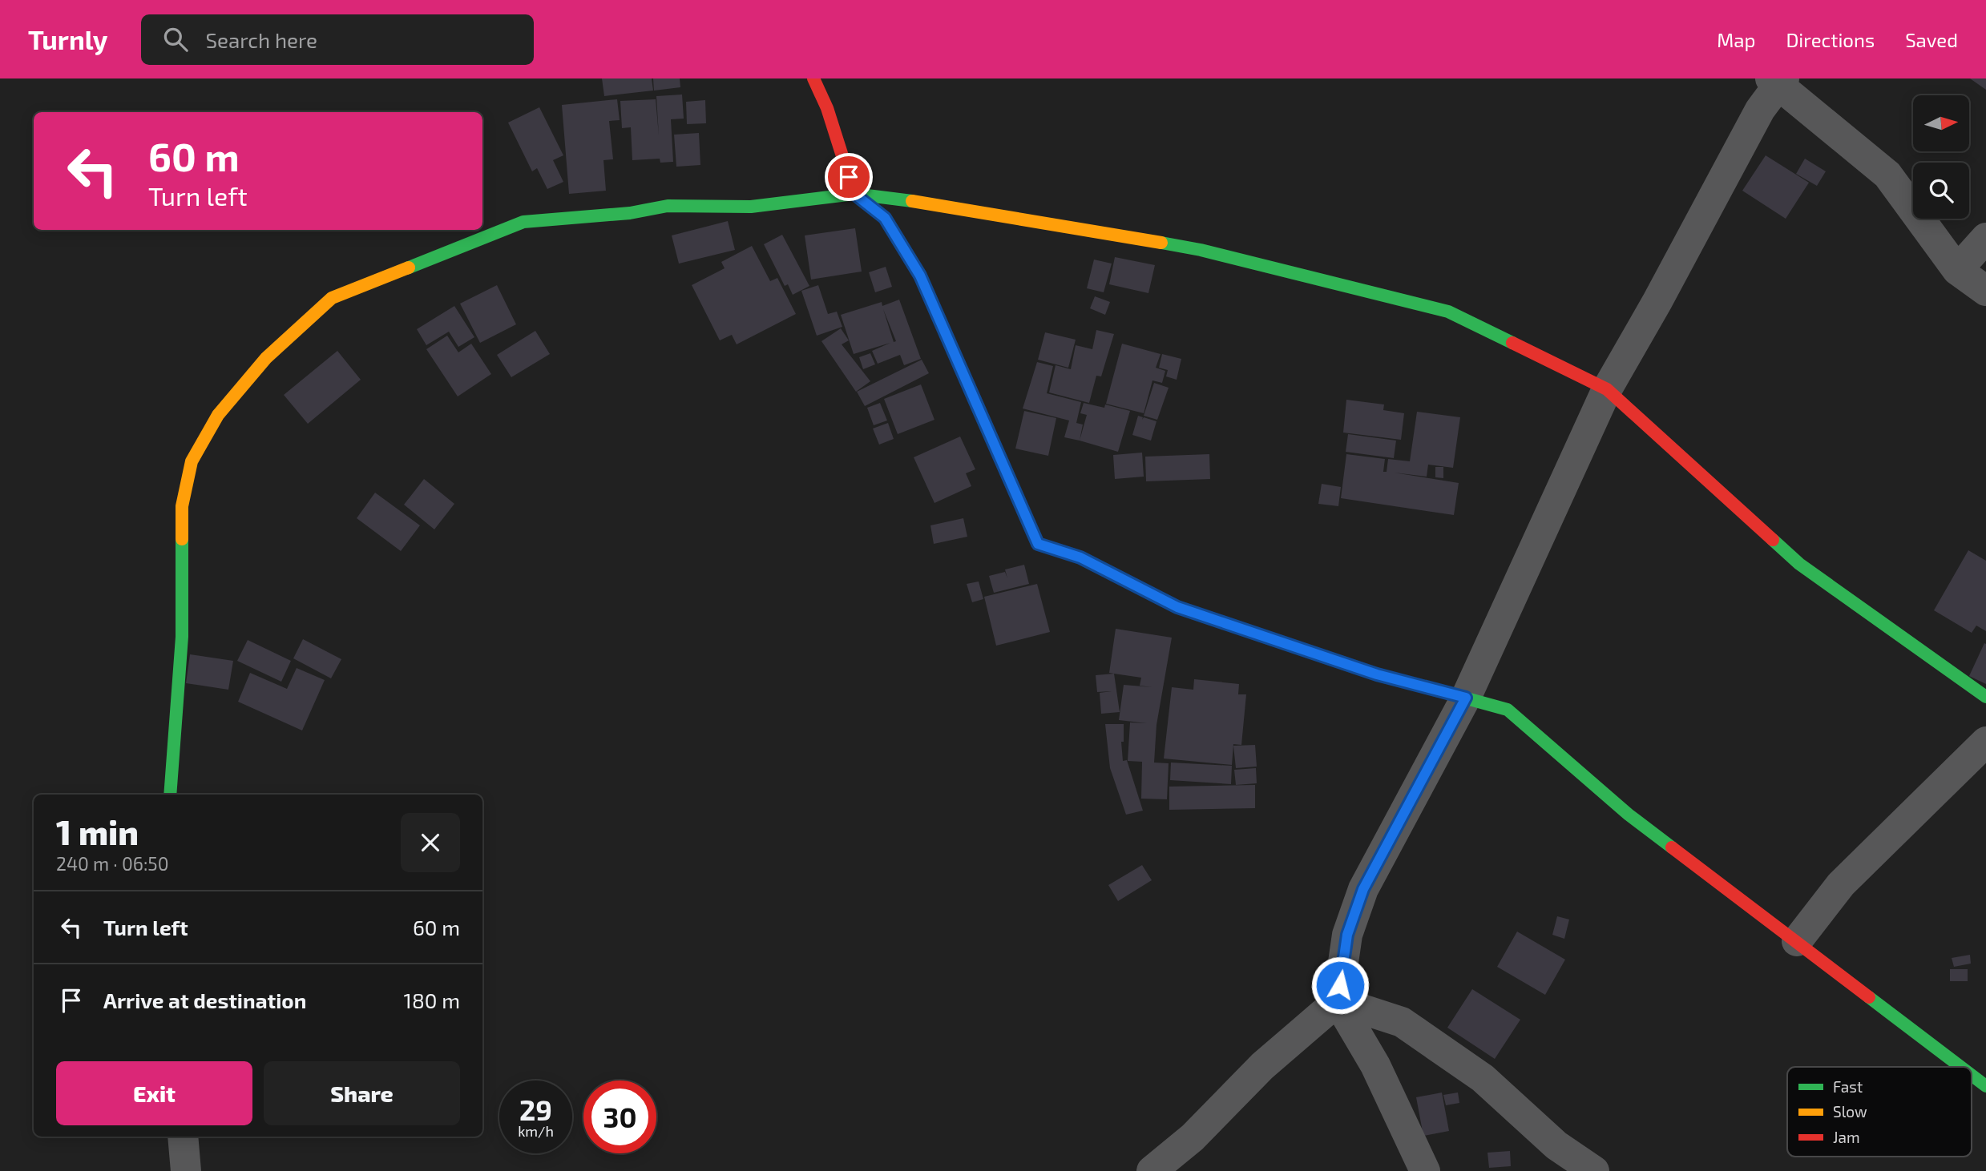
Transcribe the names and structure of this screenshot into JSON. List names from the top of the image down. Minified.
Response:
{"legend":["Fast","Slow","Jam"],"north":"right","page":{"header":"Turnly","search":"Search here","nav":["Map","Directions","Saved"],"turn":["60 m","Turn left"],"heading":["1 min","240 m · 06:50"],"list":[{"name":"Turn left","value":"60 m"},{"name":"Arrive at destination","value":"180 m"}],"buttons":["Exit","Share"],"speed":"29 km/h","limit":"30"}}
